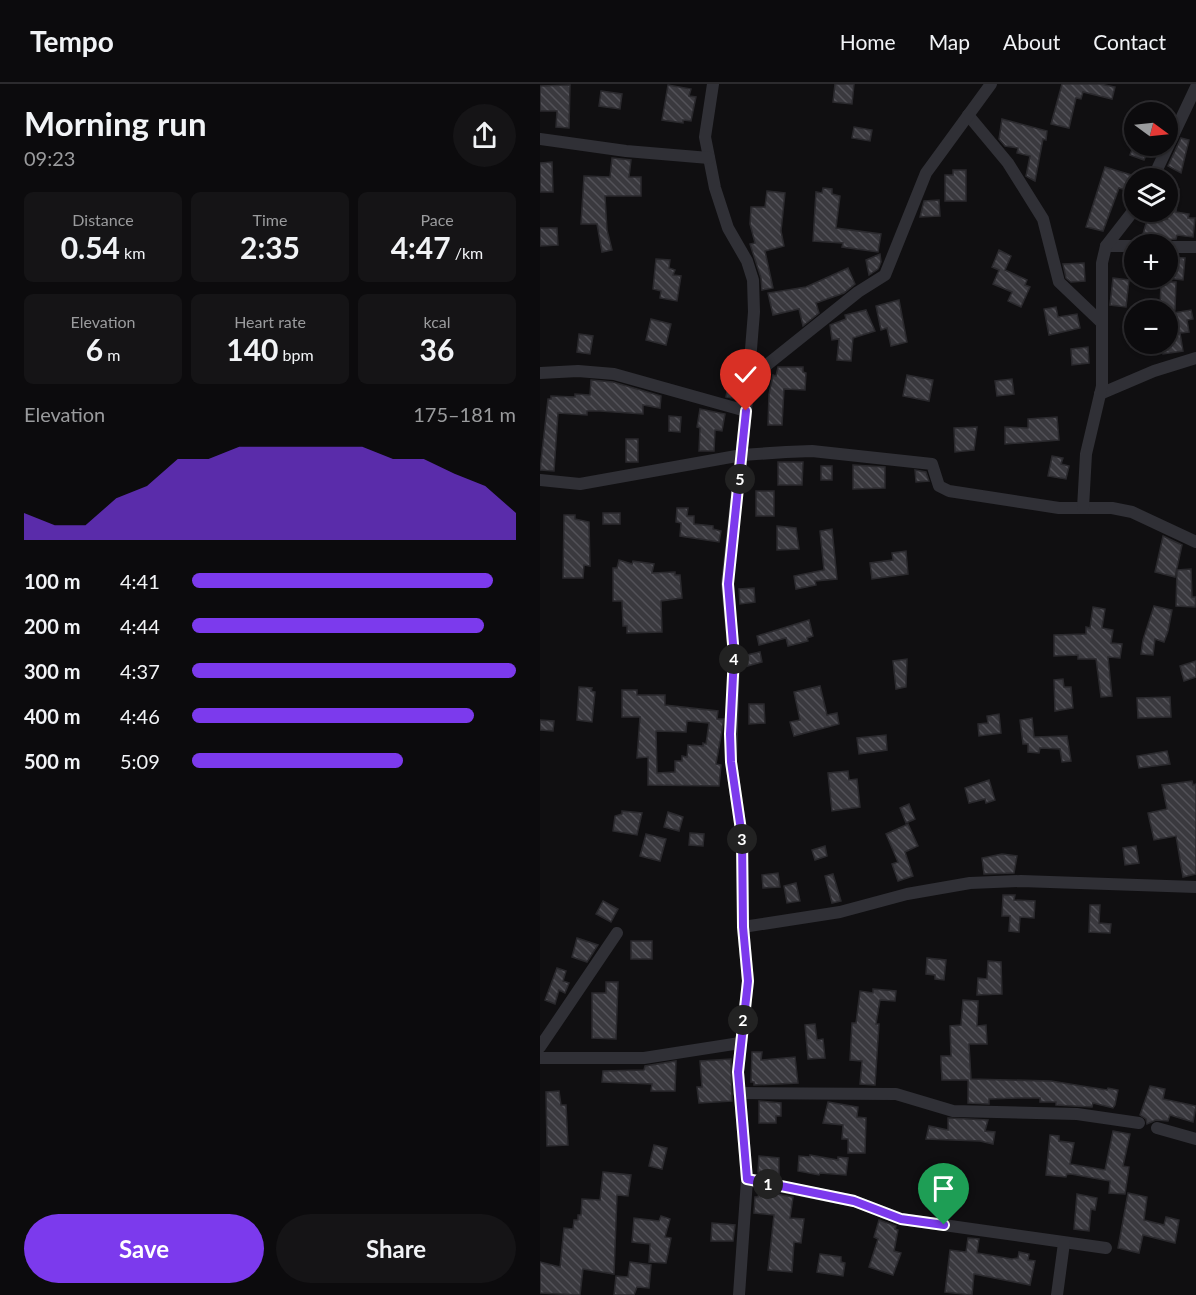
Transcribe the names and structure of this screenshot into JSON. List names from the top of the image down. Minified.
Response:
{"north":"right","page":{"header":"Tempo","nav":["Home","Map","About","Contact"],"heading":["Morning run","09:23"],"map_buttons":["+","−"],"stats":[["Distance","0.54 km"],["Time","2:35"],["Pace","4:47 /km"],["Elevation","6 m"],["Heart rate","140 bpm"],["kcal","36"]],"chart":["Elevation","175–181 m"],"pins":["5","4","3","2","1"],"list":[{"name":"100 m","note":"4:41"},{"name":"200 m","note":"4:44"},{"name":"300 m","note":"4:37"},{"name":"400 m","note":"4:46"},{"name":"500 m","note":"5:09"}],"buttons":["Save","Share"]}}
